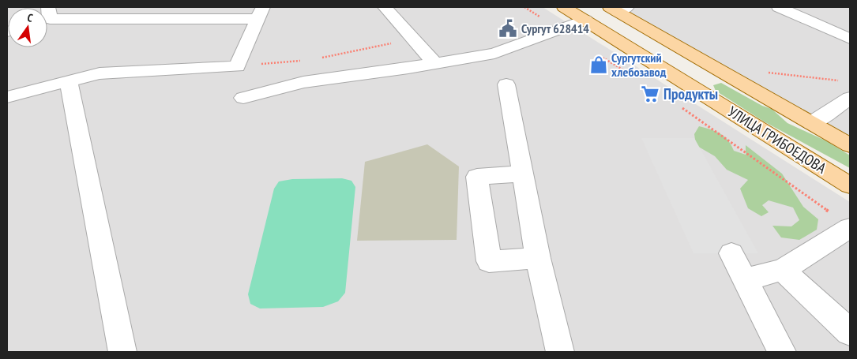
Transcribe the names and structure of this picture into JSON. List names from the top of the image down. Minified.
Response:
{"streets":{"main road":["УЛИЦА ГРИБОЕДОВА"]},"places":{"public building":["Сургут 628414"],"shop":["Сургутский хлебозавод"],"supermarket":["Продукты"]},"north":"top"}
